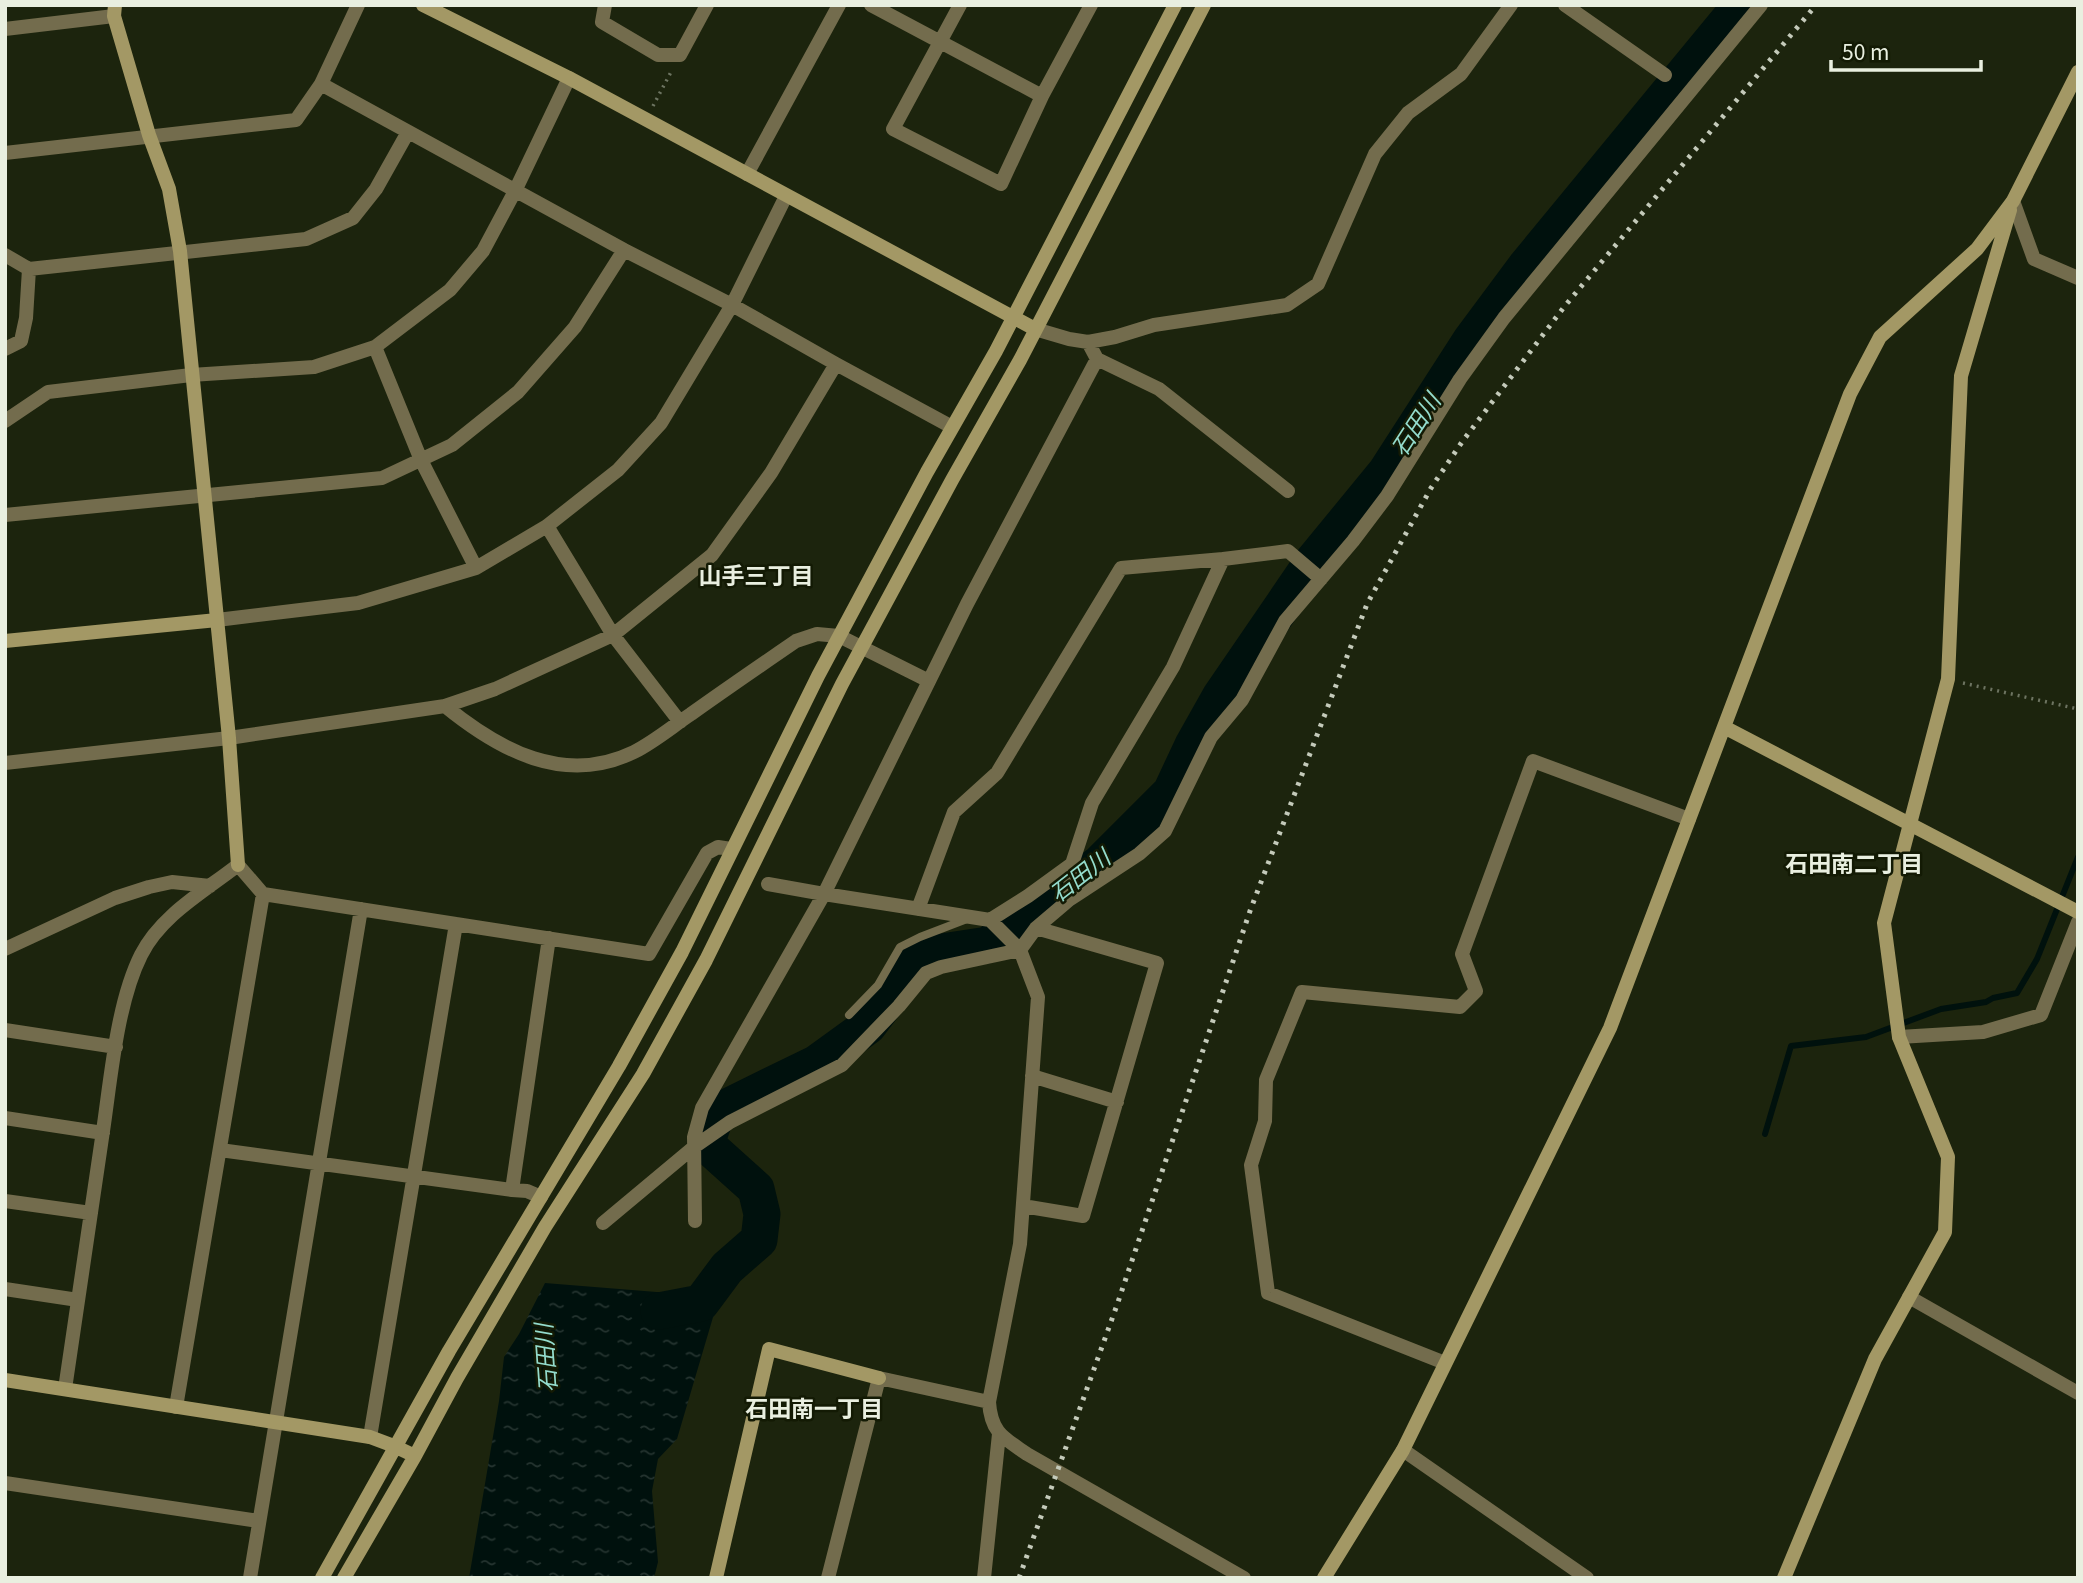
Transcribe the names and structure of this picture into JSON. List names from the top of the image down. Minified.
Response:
{"districts":["山手三丁目","石田南二丁目","石田南一丁目"],"water":["石田川"],"scale_bar":"50 m"}
